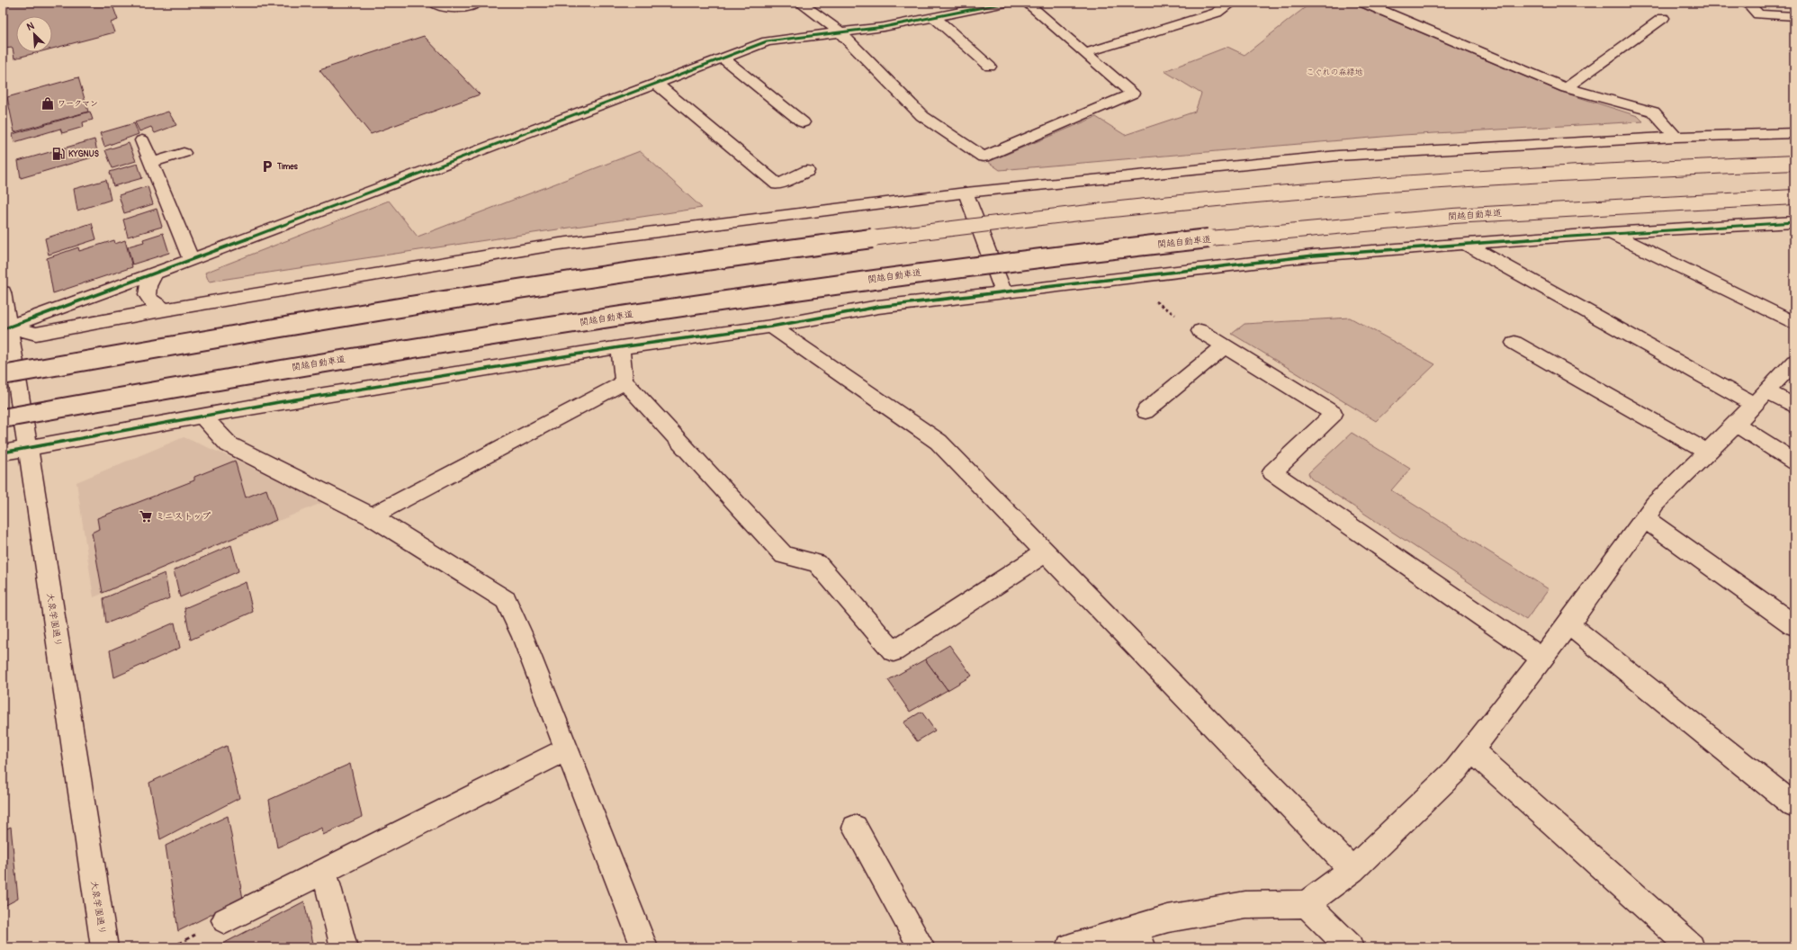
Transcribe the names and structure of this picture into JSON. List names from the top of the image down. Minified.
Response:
{"streets":{"main road":["関越自動車道","大泉学園通り"]},"parks":["こぐれの森緑地"],"places":{"shop":["ワークマン"],"fuel station":["KYGNUS"],"parking":["Times"],"supermarket":["ミニストップ"]},"north":"top left"}
